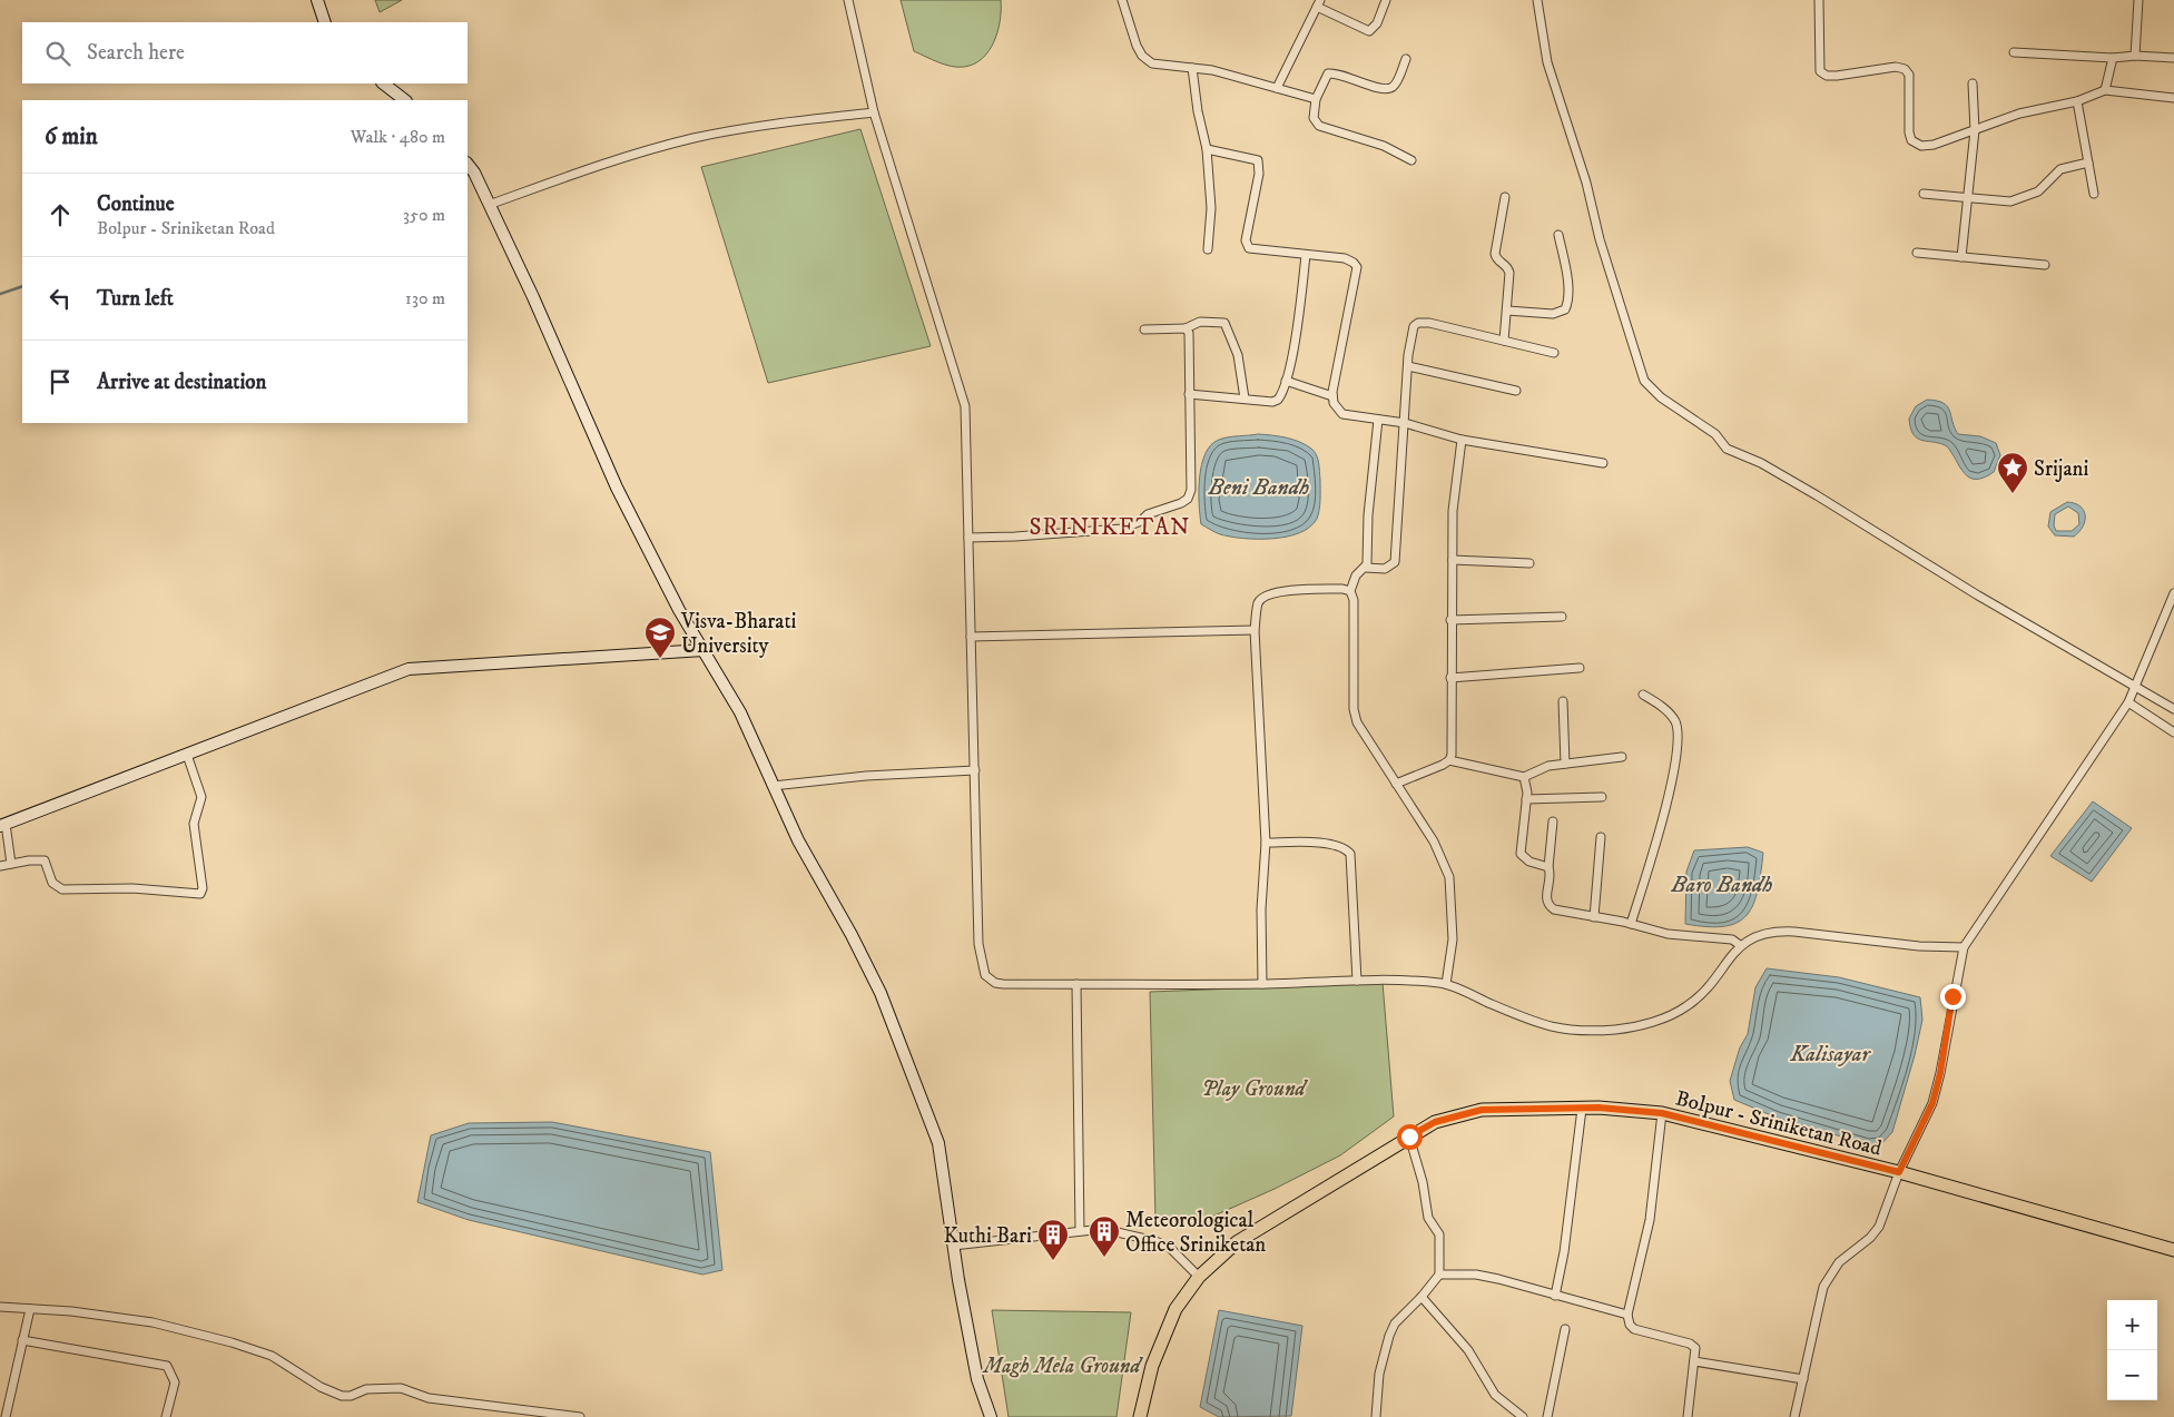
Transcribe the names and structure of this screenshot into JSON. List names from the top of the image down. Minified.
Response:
{"streets":{"main road":["Bolpur - Sriniketan Road"]},"districts":["SRINIKETAN"],"water":["Beni Bandh","Baro Bandh","Kalisayar"],"parks":["Play Ground","Magh Mela Ground"],"places":{"place":["Srijani"],"school or university":["Visva-Bharati University"],"building":["Meteorological Office Sriniketan","Kuthi Bari"]},"page":{"search":"Search here","heading":["6 min","Walk · 480 m"],"list":[["Continue","Bolpur - Sriniketan Road","350 m"],["Turn left","130 m"],"Arrive at destination"],"map_buttons":["+","−"]}}
